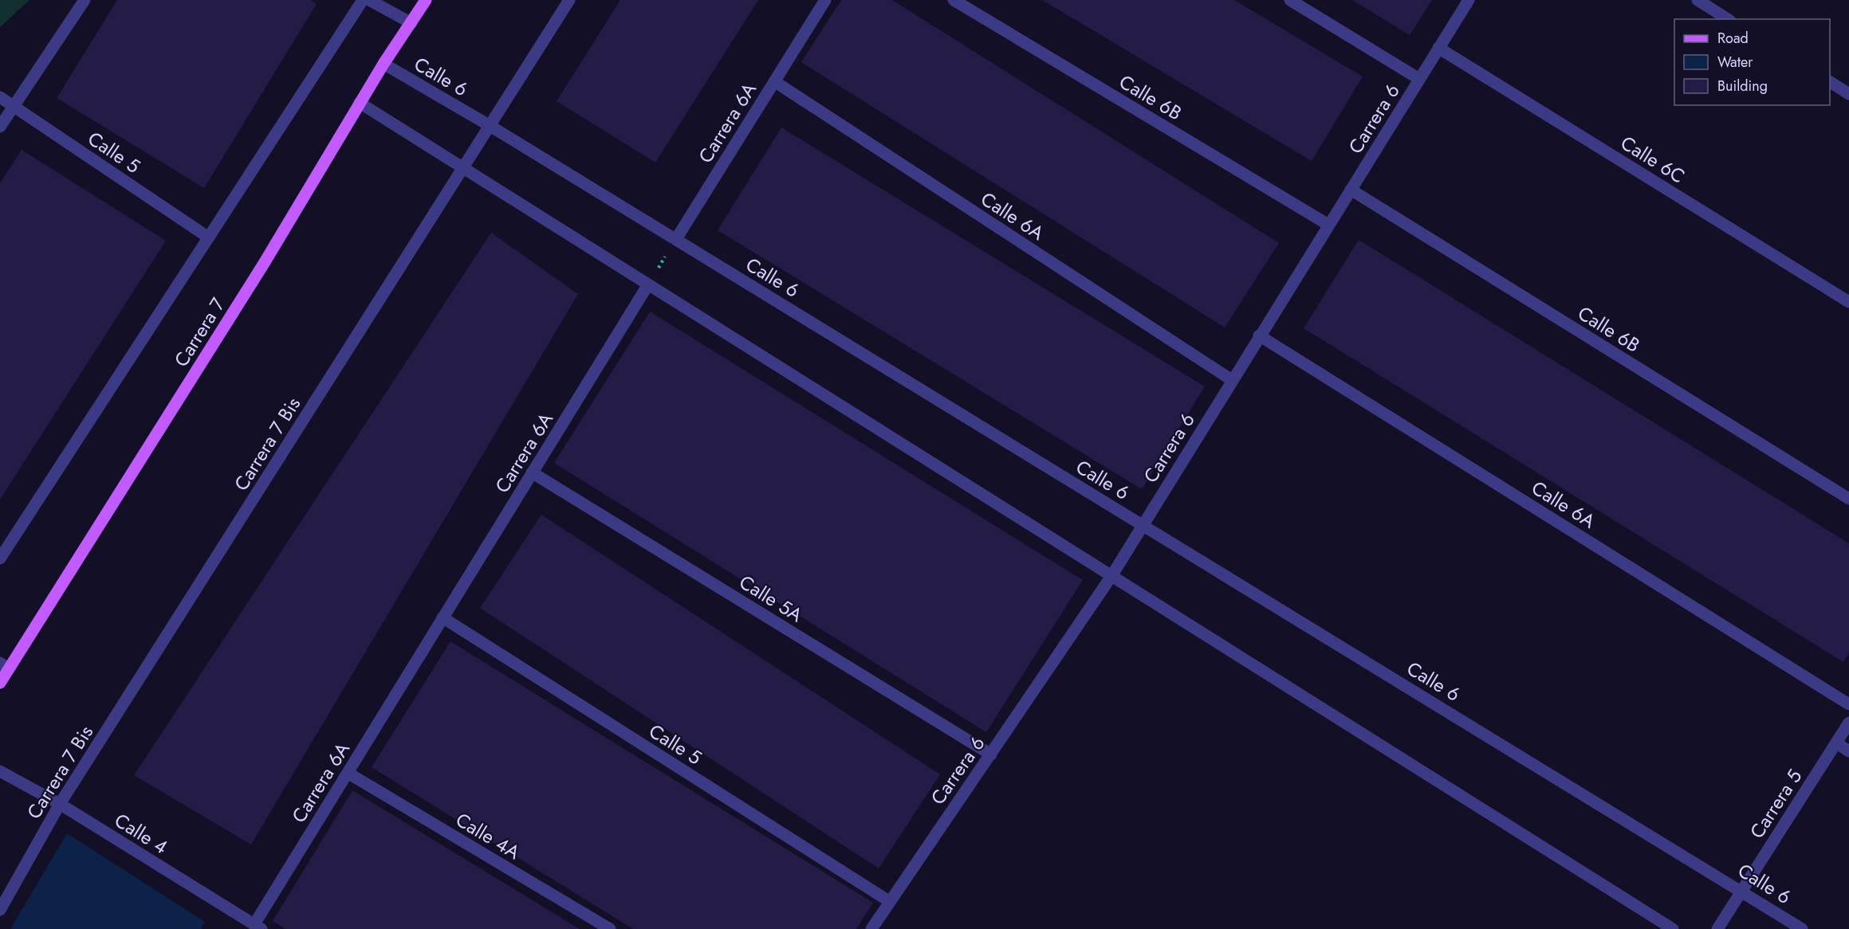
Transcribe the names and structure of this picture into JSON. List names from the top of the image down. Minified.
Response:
{"streets":{"main road":["Carrera 7"],"street":["Calle 6","Calle 6B","Carrera 6","Carrera 6A","Calle 5","Calle 6C","Calle 6A","Carrera 7 Bis","Calle 5A","Carrera 5","Calle 4","Calle 4A"]},"crossings":[["Calle 6","Carrera 6"],["Calle 6","Carrera 6A"],["Calle 6","Carrera 7"],["Calle 6","Carrera 7 Bis"],["Calle 6","Carrera 5"],["Calle 6B","Carrera 6"],["Carrera 6","Calle 5"],["Carrera 6","Calle 6C"],["Carrera 6","Calle 6A"],["Carrera 6","Calle 5A"],["Carrera 6A","Calle 5"],["Carrera 6A","Calle 6A"],["Carrera 6A","Calle 5A"],["Carrera 6A","Calle 4"],["Carrera 6A","Calle 4A"],["Carrera 7 Bis","Calle 4"]],"legend":["Road","Water","Building"]}
